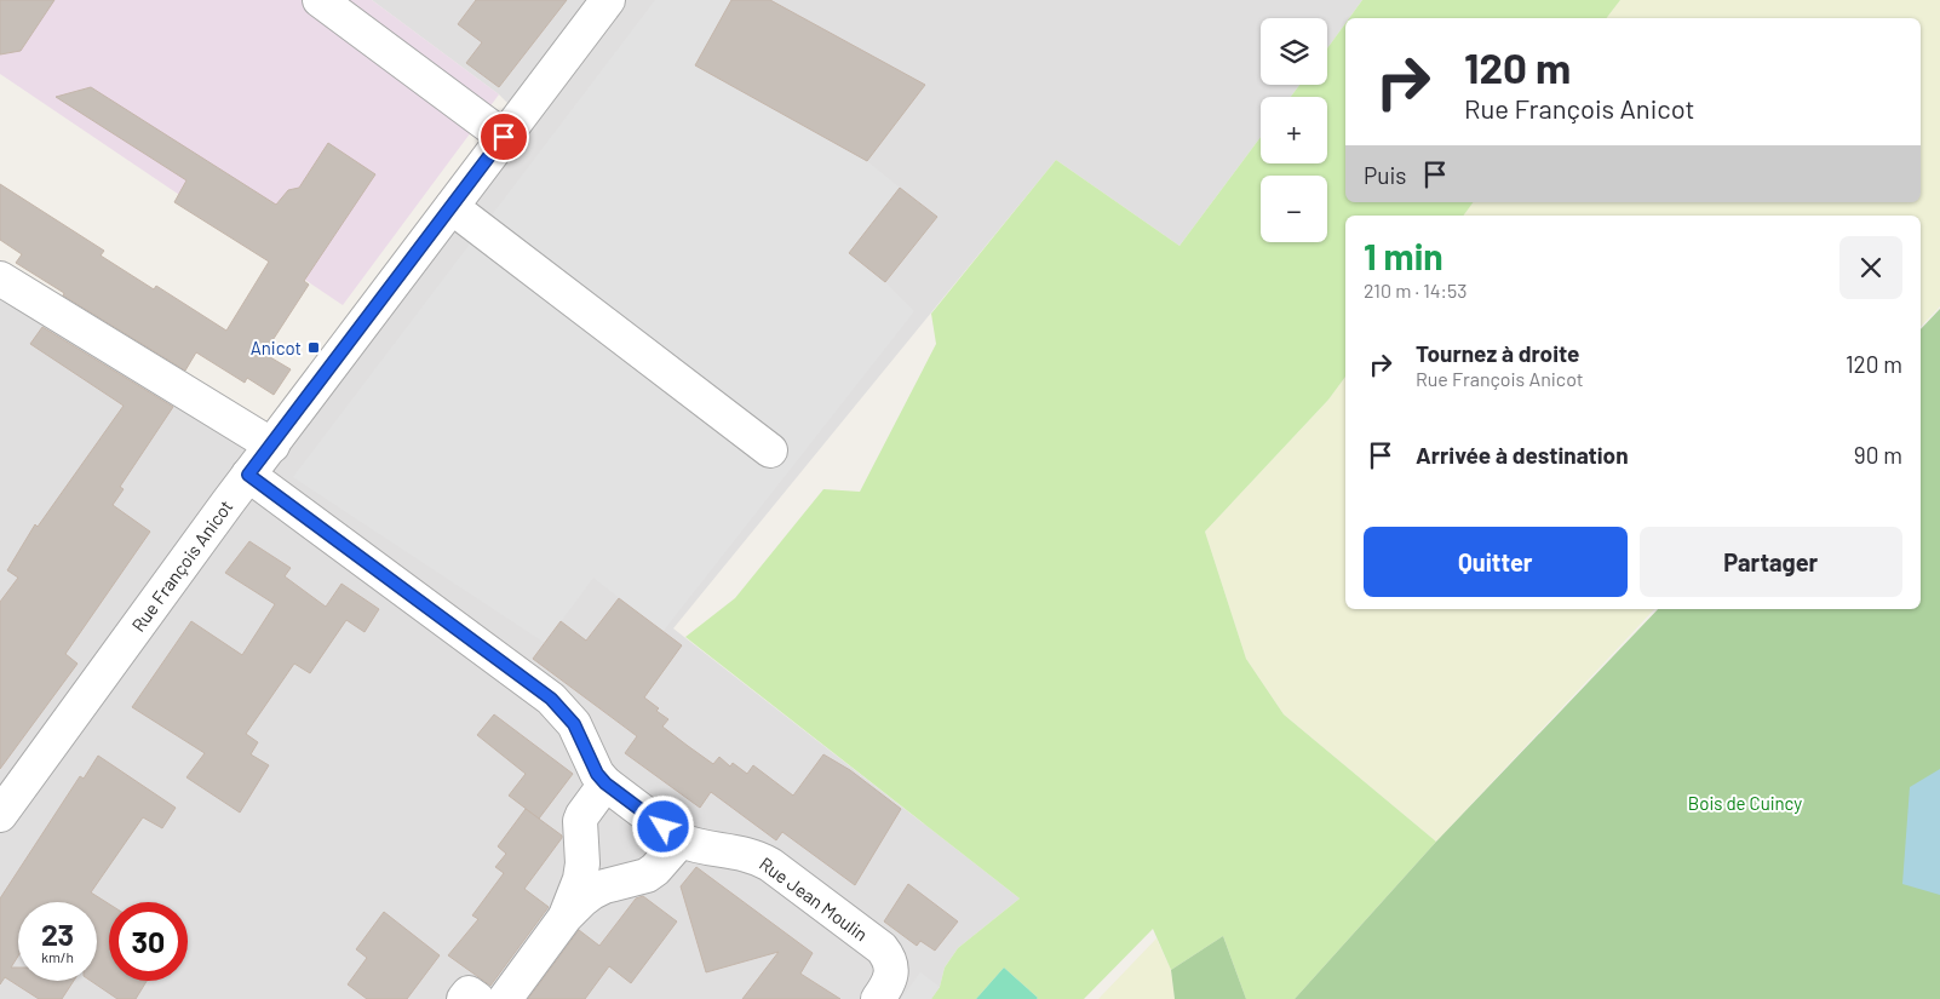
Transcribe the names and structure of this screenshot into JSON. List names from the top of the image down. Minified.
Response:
{"streets":{"street":["Rue François Anicot","Rue Jean Moulin"]},"crossings":[["Rue François Anicot","Rue Jean Moulin"]],"parks":["Bois de Cuincy"],"places":{"transit":["Anicot"]},"page":{"map_buttons":["+","−"],"turn":["120 m","Rue François Anicot"],"then":"Puis","heading":["1 min","210 m · 14:53"],"list":[{"name":"Tournez à droite","note":"Rue François Anicot","value":"120 m"},{"name":"Arrivée à destination","value":"90 m"}],"buttons":["Quitter","Partager"],"speed":"23 km/h","limit":"30"}}
